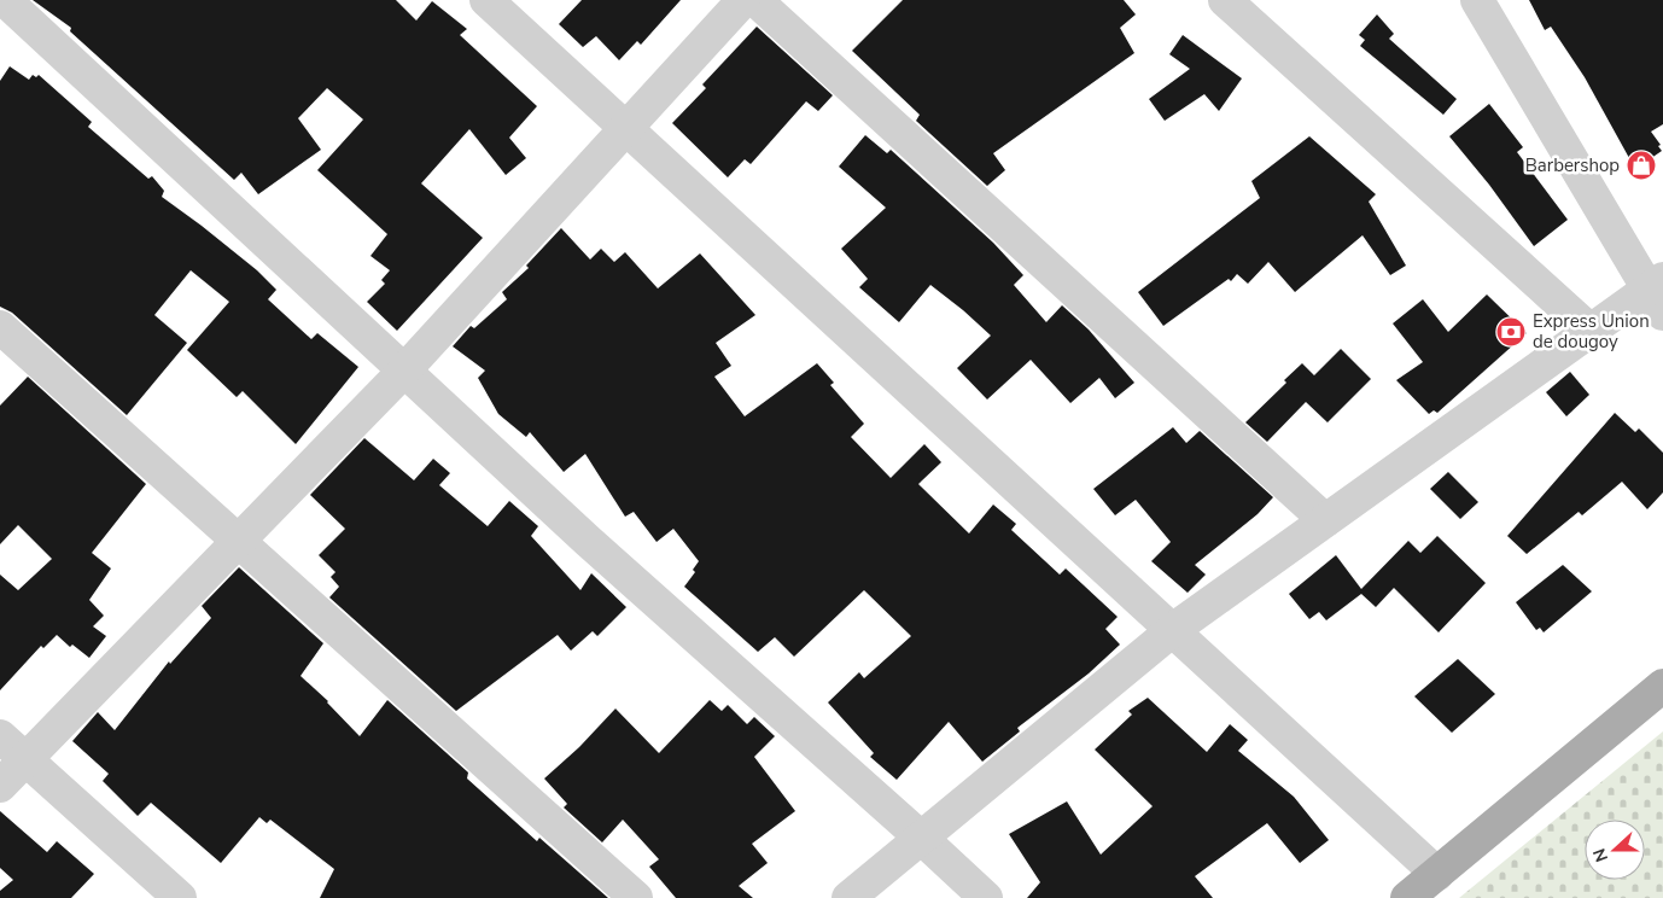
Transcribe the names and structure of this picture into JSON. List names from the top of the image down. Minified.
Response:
{"places":{"shop":["Barbershop"],"bank":["Express Union de dougoy"]},"north":"left"}
